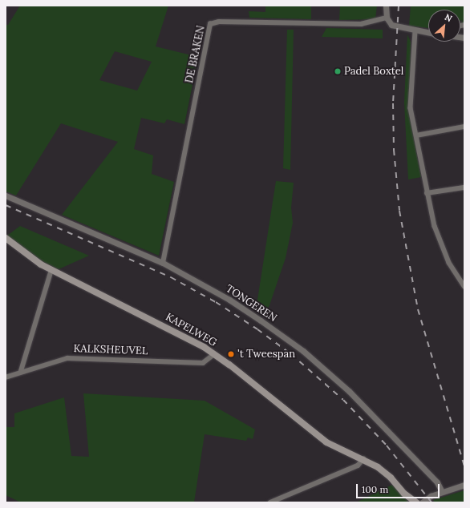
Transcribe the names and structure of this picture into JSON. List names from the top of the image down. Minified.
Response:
{"streets":{"main road":["KAPELWEG"],"street":["DE BRAKEN","TONGEREN","KALKSHEUVEL"]},"crossings":[["DE BRAKEN","TONGEREN"],["KAPELWEG","KALKSHEUVEL"]],"places":["Padel Boxtel","'t Tweespan"],"scale_bar":"100 m","north":"top right"}
